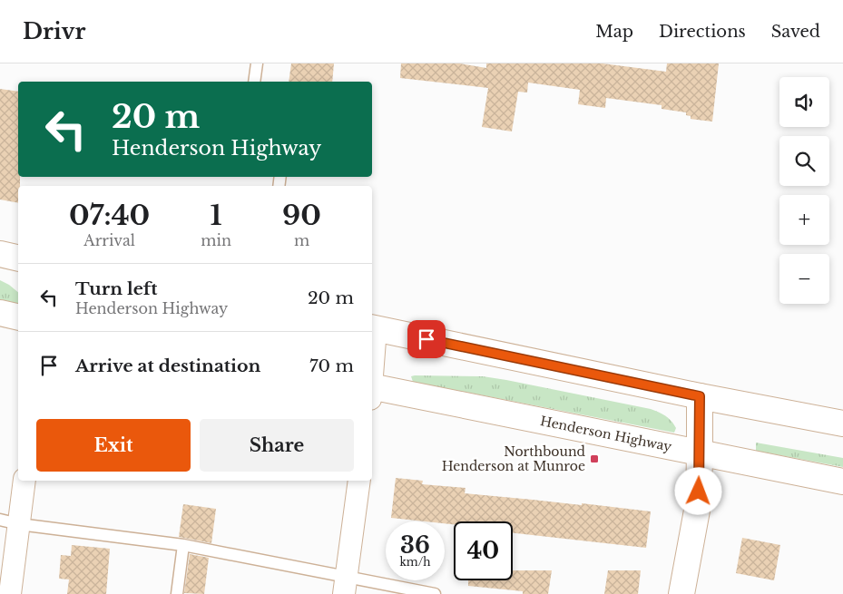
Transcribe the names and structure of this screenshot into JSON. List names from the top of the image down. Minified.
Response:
{"streets":{"main road":["Henderson Highway"]},"places":{"transit":["Northbound Henderson at Munroe"]},"page":{"header":"Drivr","nav":["Map","Directions","Saved"],"map_buttons":["+","−"],"turn":["20 m","Henderson Highway"],"eta":["07:40","Arrival","1","min","90","m"],"list":[{"name":"Turn left","note":"Henderson Highway","value":"20 m"},{"name":"Arrive at destination","value":"70 m"}],"buttons":["Exit","Share"],"speed":"36 km/h","limit":"40"}}
